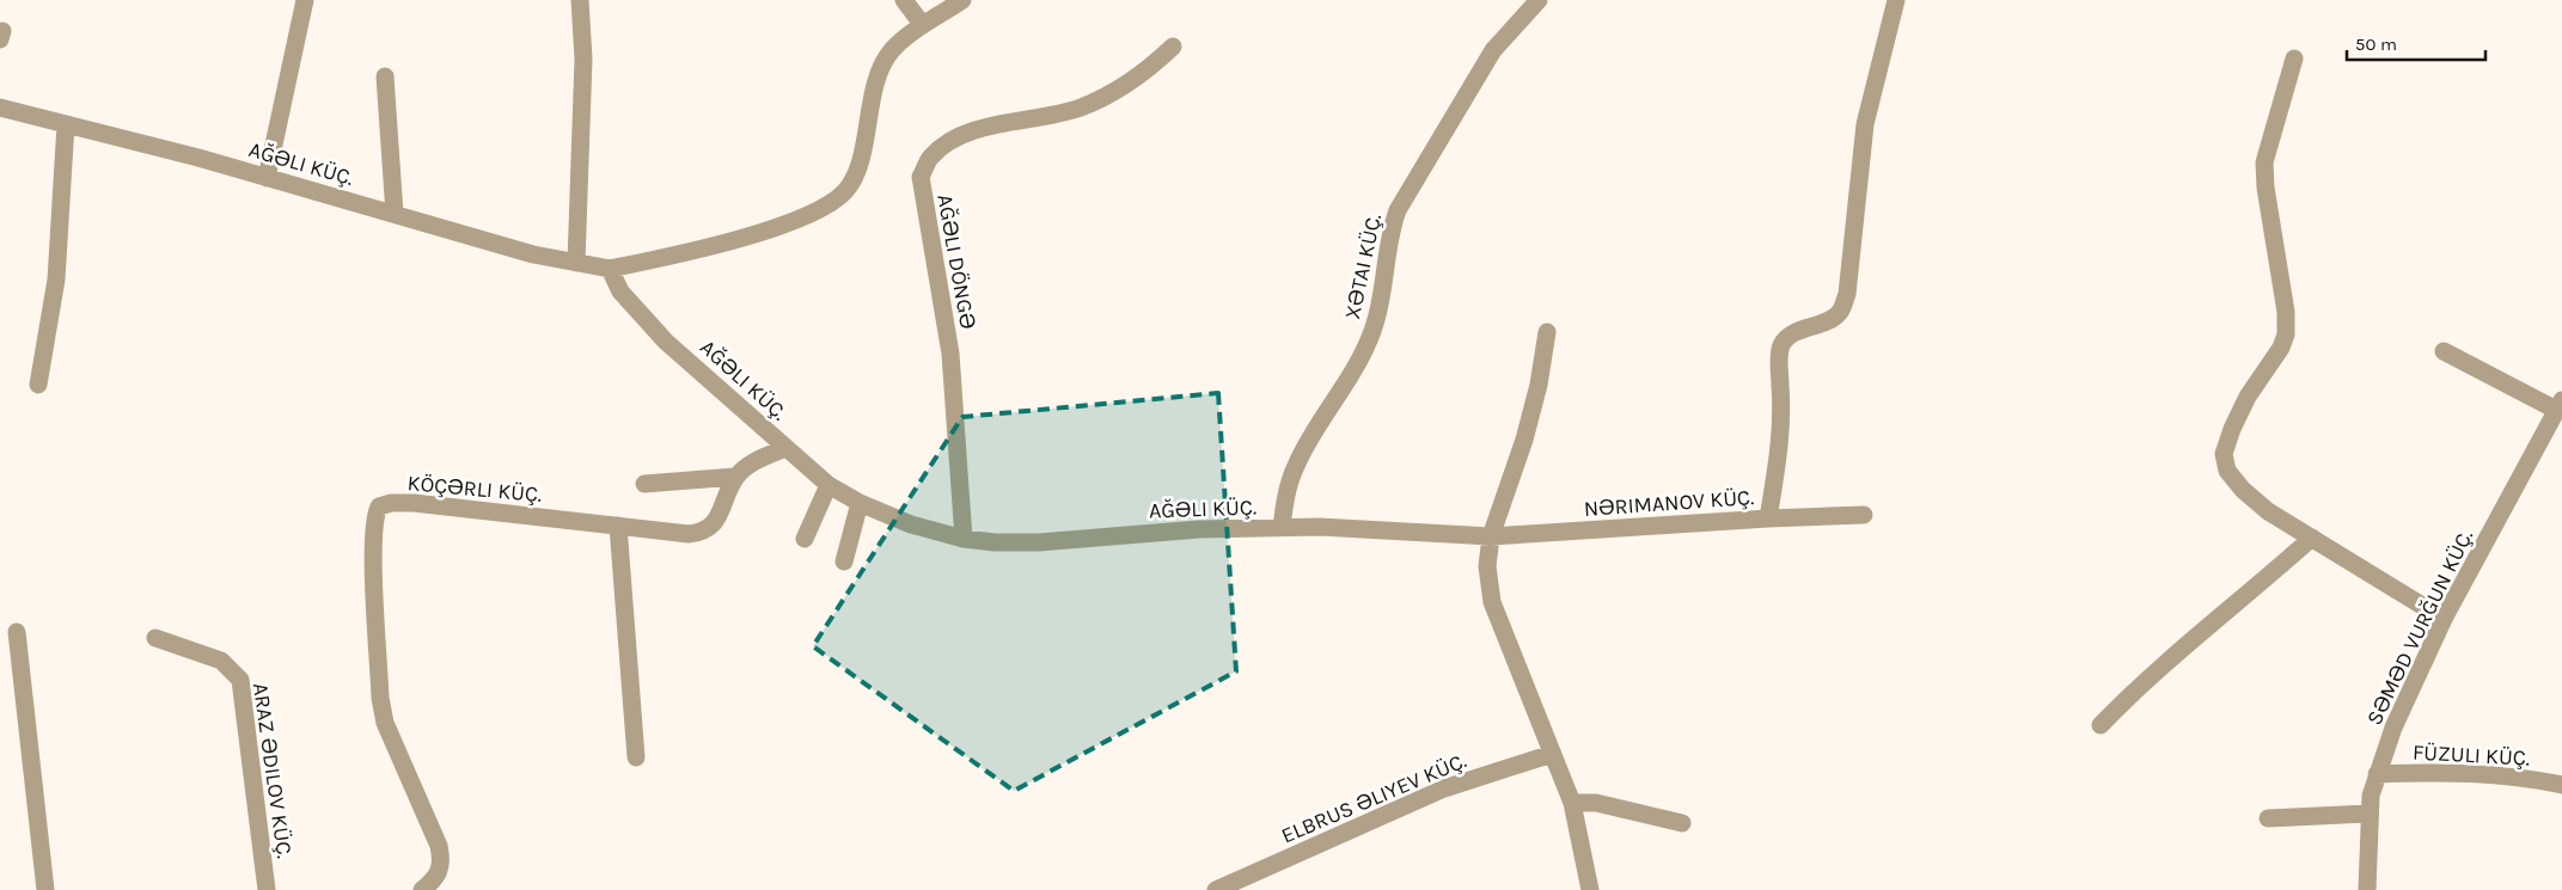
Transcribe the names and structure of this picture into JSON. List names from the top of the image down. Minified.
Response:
{"streets":{"street":["AĞƏLI KÜÇ.","AĞƏLI DÖNGƏ","XƏTAI KÜÇ.","KÖÇƏRLI KÜÇ.","NƏRIMANOV KÜÇ.","SƏMƏD VURĞUN KÜÇ.","FÜZULI KÜÇ.","ARAZ ƏDILOV KÜÇ.","ELBRUS ƏLIYEV KÜÇ."]},"crossings":[["AĞƏLI KÜÇ.","AĞƏLI DÖNGƏ"],["AĞƏLI KÜÇ.","XƏTAI KÜÇ."],["AĞƏLI KÜÇ.","KÖÇƏRLI KÜÇ."],["AĞƏLI KÜÇ.","NƏRIMANOV KÜÇ."],["SƏMƏD VURĞUN KÜÇ.","FÜZULI KÜÇ."]],"scale_bar":"50 m"}
